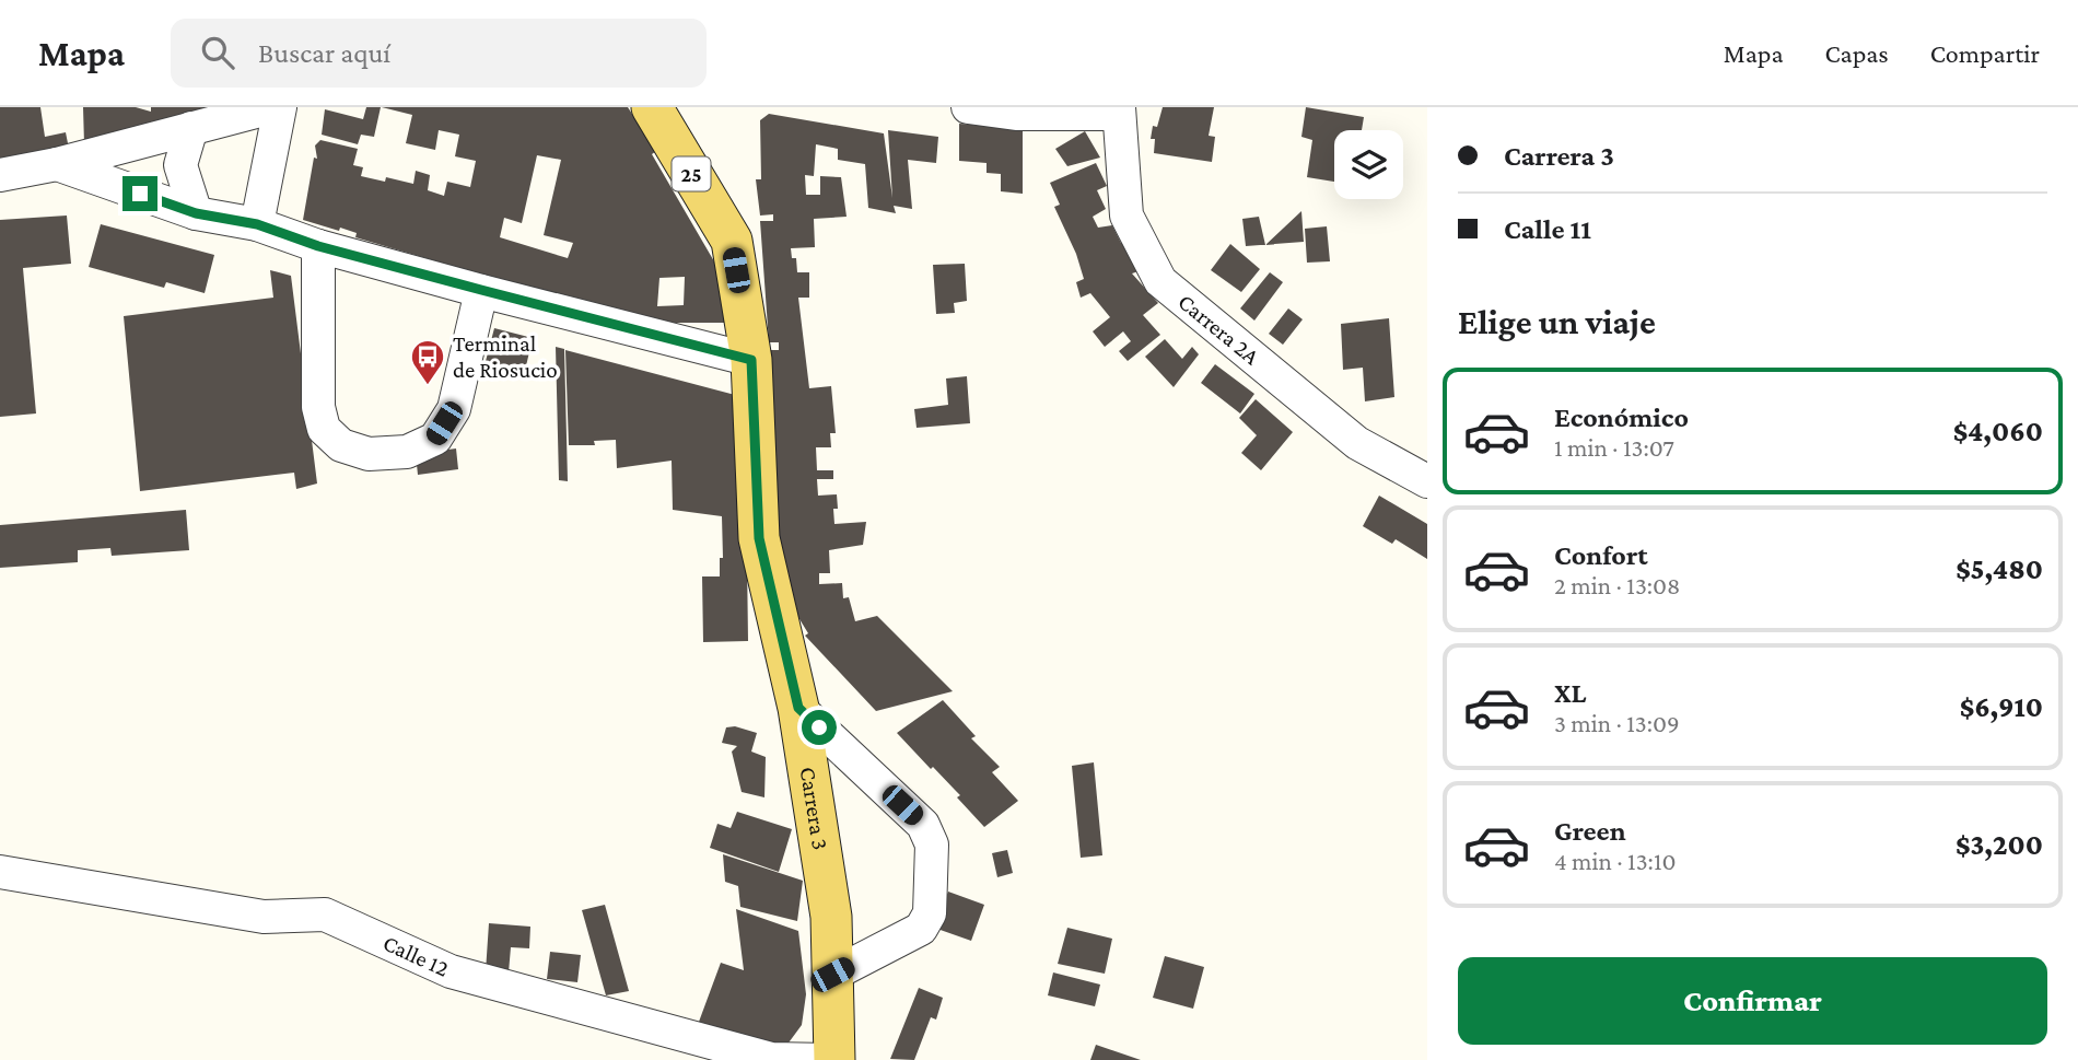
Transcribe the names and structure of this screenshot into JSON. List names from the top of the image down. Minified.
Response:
{"streets":{"main road":["25","Carrera 3"],"street":["Carrera 2A","Calle 12"]},"crossings":[["Carrera 3","Calle 12"]],"places":{"bus stop":["Terminal de Riosucio"]},"page":{"header":"Mapa","search":"Buscar aquí","nav":["Mapa","Capas","Compartir"],"banner":["Carrera 3","Calle 11"],"heading":"Elige un viaje","list":[{"name":"Económico","note":"1 min · 13:07","value":"$4,060"},{"name":"Confort","note":"2 min · 13:08","value":"$5,480"},{"name":"XL","note":"3 min · 13:09","value":"$6,910"},{"name":"Green","note":"4 min · 13:10","value":"$3,200"}],"buttons":"Confirmar"}}
